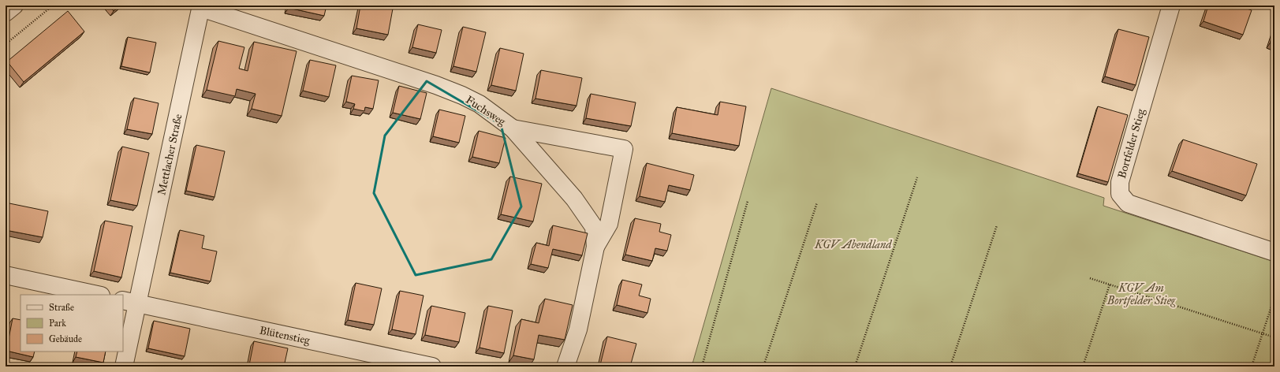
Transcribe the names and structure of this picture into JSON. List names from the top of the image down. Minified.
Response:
{"streets":{"street":["Fuchsweg","Bortfelder Stieg","Mettlacher Straße","Blütenstieg"]},"crossings":[["Fuchsweg","Mettlacher Straße"],["Mettlacher Straße","Blütenstieg"]],"parks":["KGV Abendland","KGV Am Bortfelder Stieg"],"legend":["Straße","Park","Gebäude"]}
